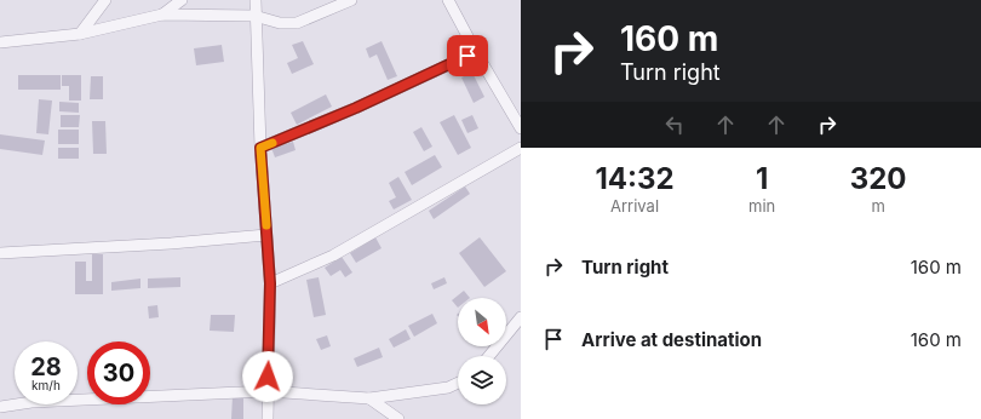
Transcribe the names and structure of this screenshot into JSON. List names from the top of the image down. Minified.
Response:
{"north":"bottom right","page":{"turn":["160 m","Turn right"],"eta":["14:32","Arrival","1","min","320","m"],"list":[{"name":"Turn right","value":"160 m"},{"name":"Arrive at destination","value":"160 m"}],"speed":"28 km/h","limit":"30"}}
